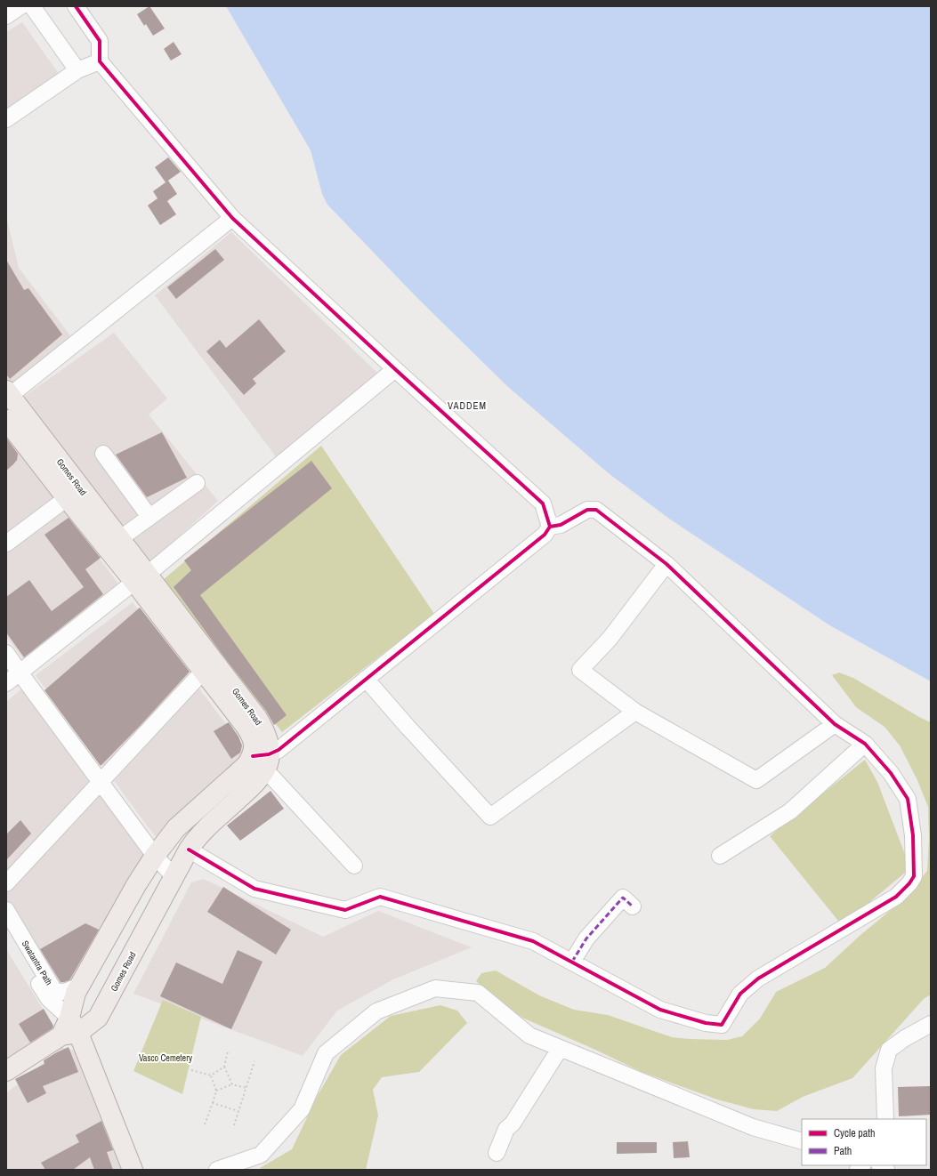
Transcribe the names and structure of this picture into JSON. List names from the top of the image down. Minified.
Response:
{"streets":{"main road":["Gomes Road"],"street":["Swatantra Path"]},"crossings":[["Gomes Road","Swatantra Path"]],"districts":["VADDEM"],"parks":["Vasco Cemetery"],"legend":["Cycle path","Path"]}
